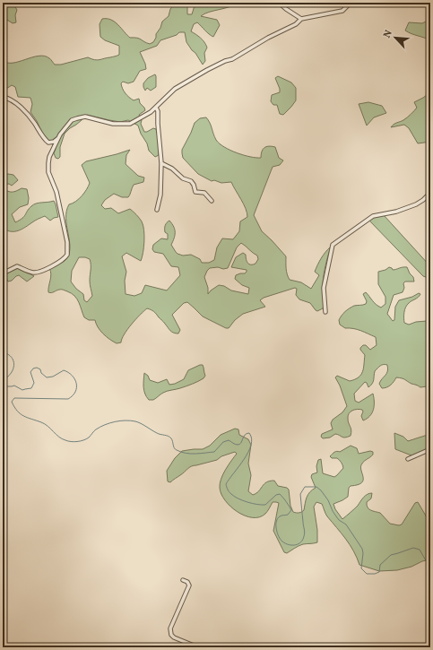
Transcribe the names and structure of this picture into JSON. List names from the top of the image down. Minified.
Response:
{"north":"top left"}
